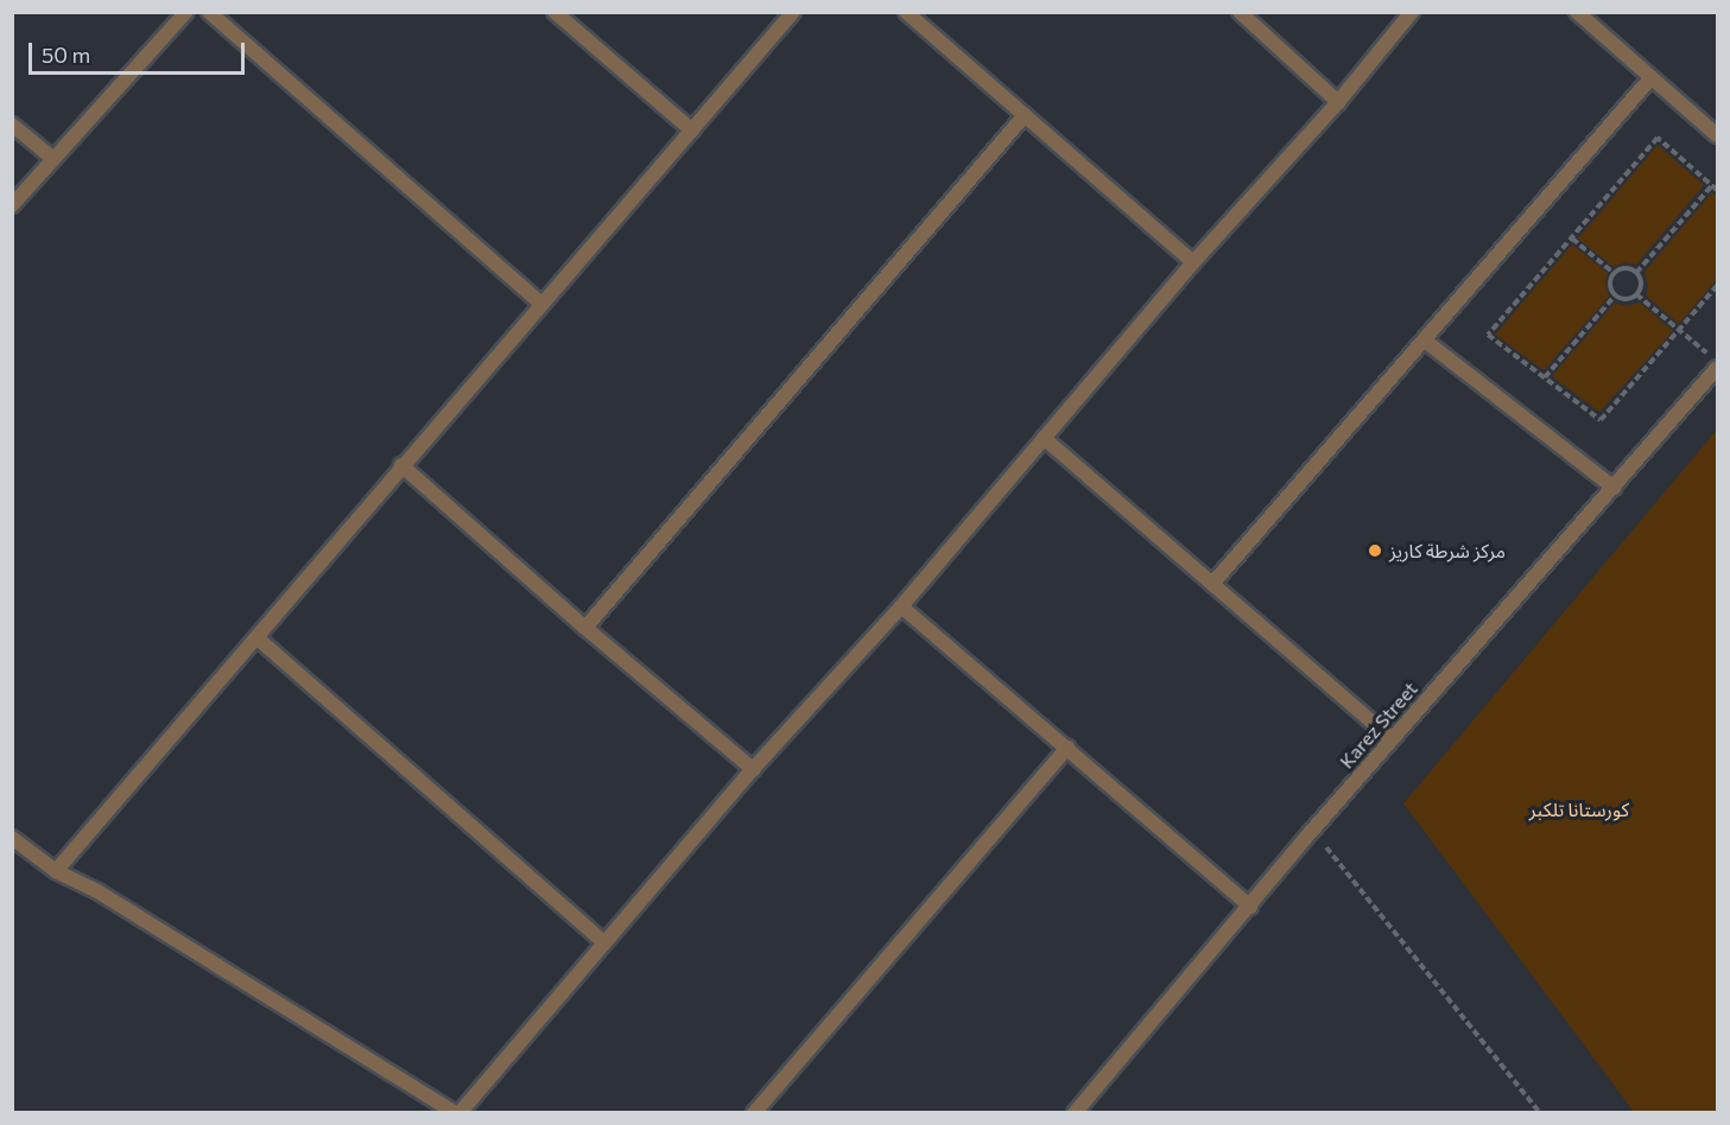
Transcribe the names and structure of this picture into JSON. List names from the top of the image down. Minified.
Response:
{"streets":{"street":["Karez Street"]},"parks":["كورستانا تلكبر"],"places":["مركز شرطة كاريز"],"scale_bar":"50 m"}
